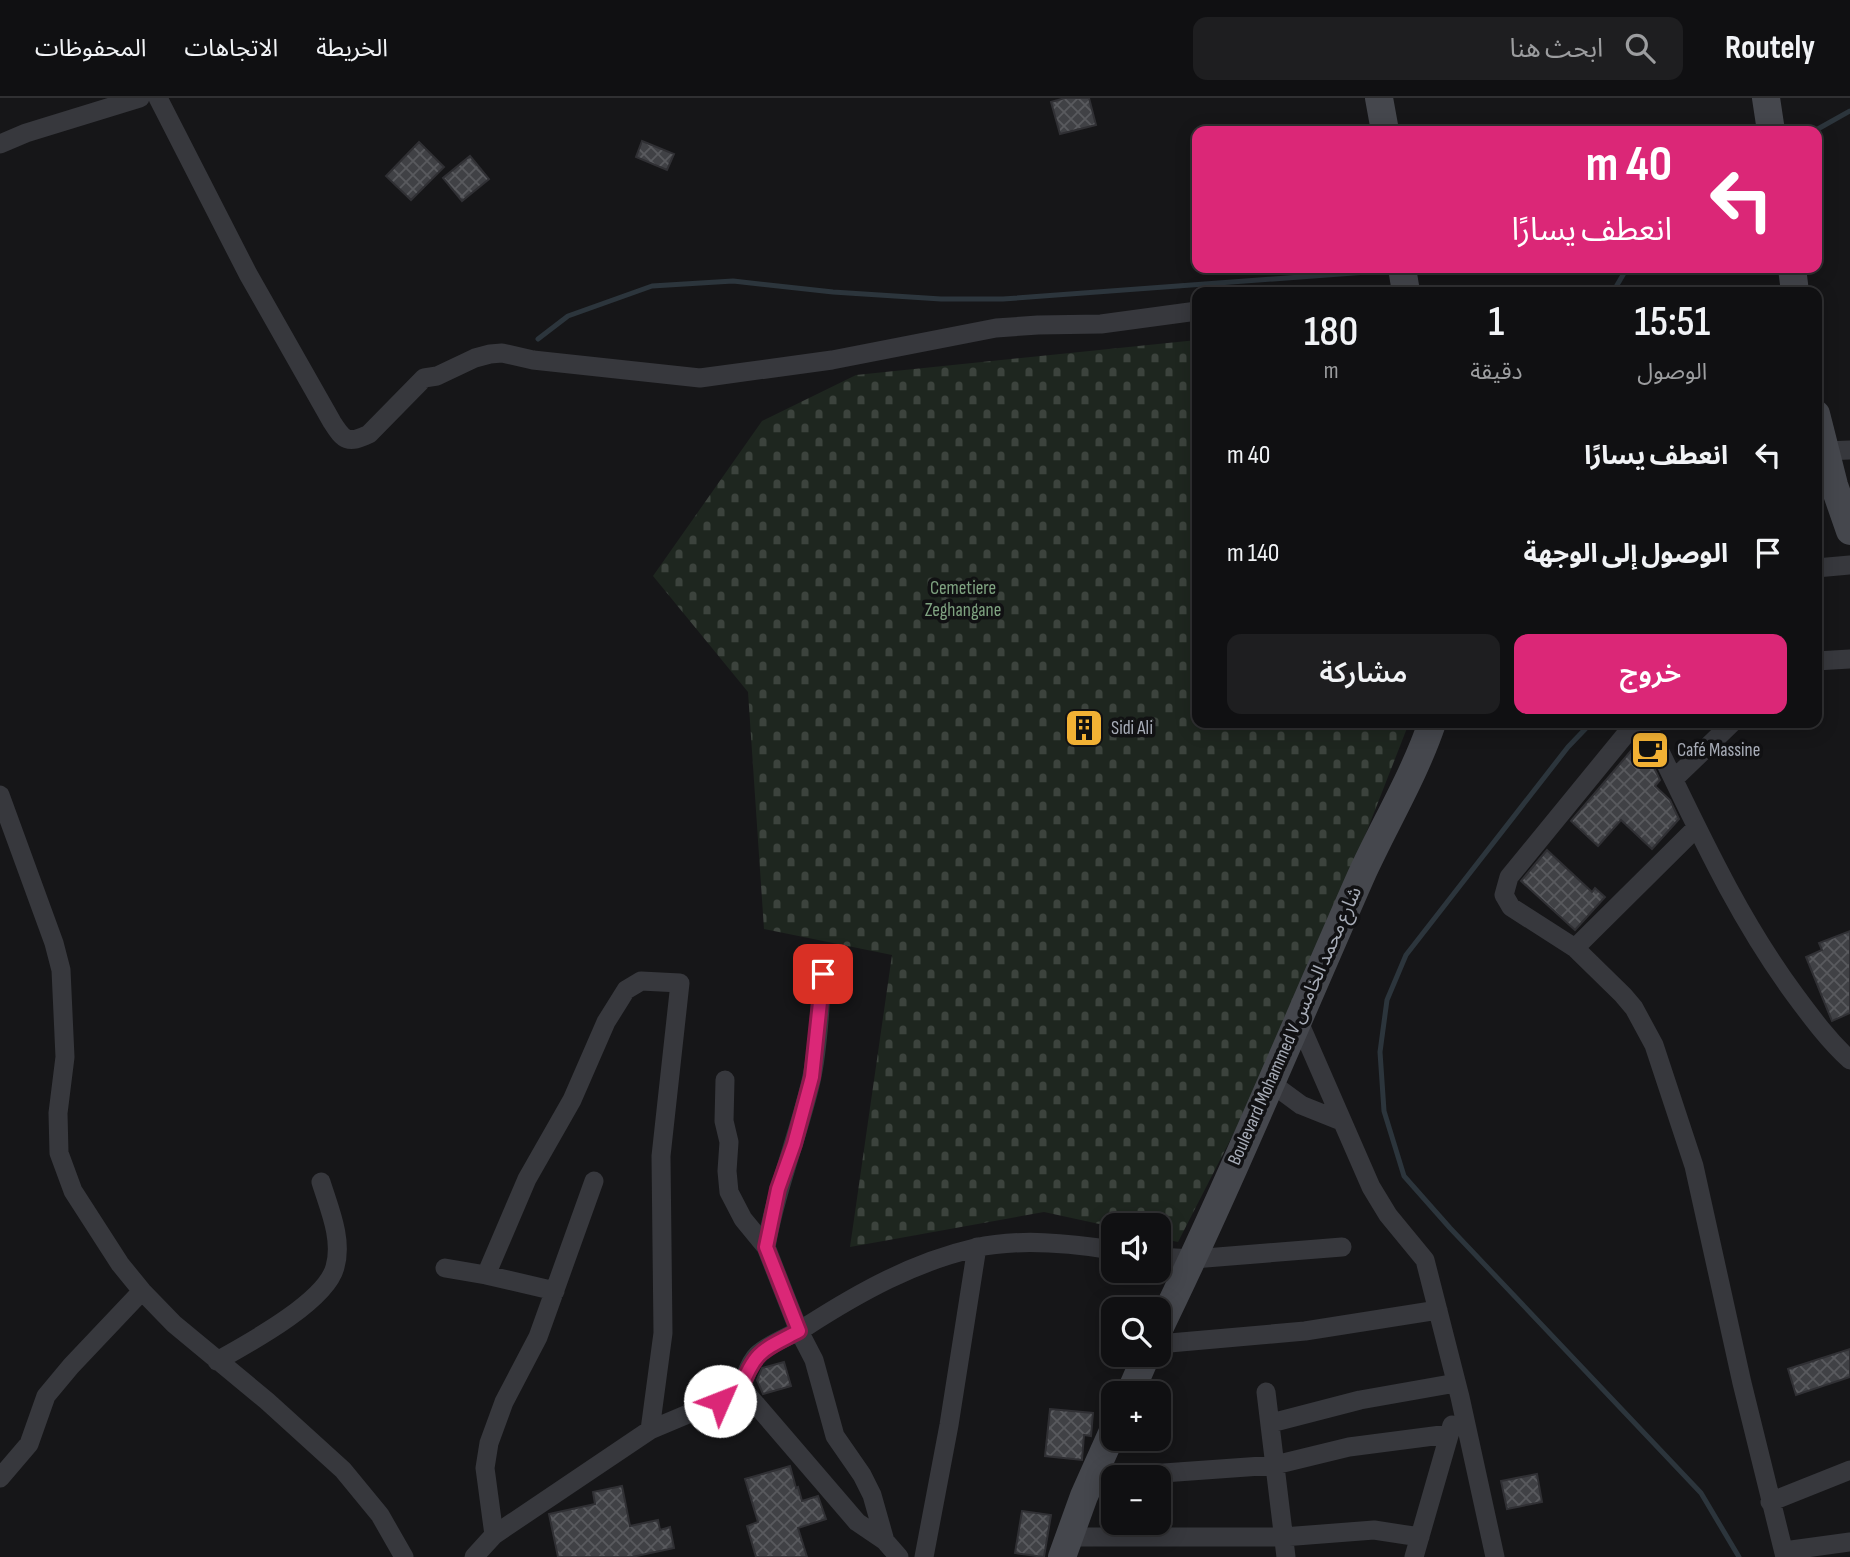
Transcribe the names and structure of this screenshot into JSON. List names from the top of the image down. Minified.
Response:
{"streets":{"main road":["Boulevard Mohammed V شارع محمد الخامس"]},"parks":["Cemetiere Zeghangane"],"places":{"building":["Sidi Ali"],"cafe":["Café Massine"]},"page":{"header":"Routely","search":"ابحث هنا","nav":["الخريطة","الاتجاهات","المحفوظات"],"turn":["40 m","انعطف يسارًا"],"eta":["15:51","الوصول","1","دقيقة","180","m"],"list":[{"name":"انعطف يسارًا","value":"40 m"},{"name":"الوصول إلى الوجهة","value":"140 m"}],"buttons":["خروج","مشاركة"],"map_buttons":["+","−"]}}
